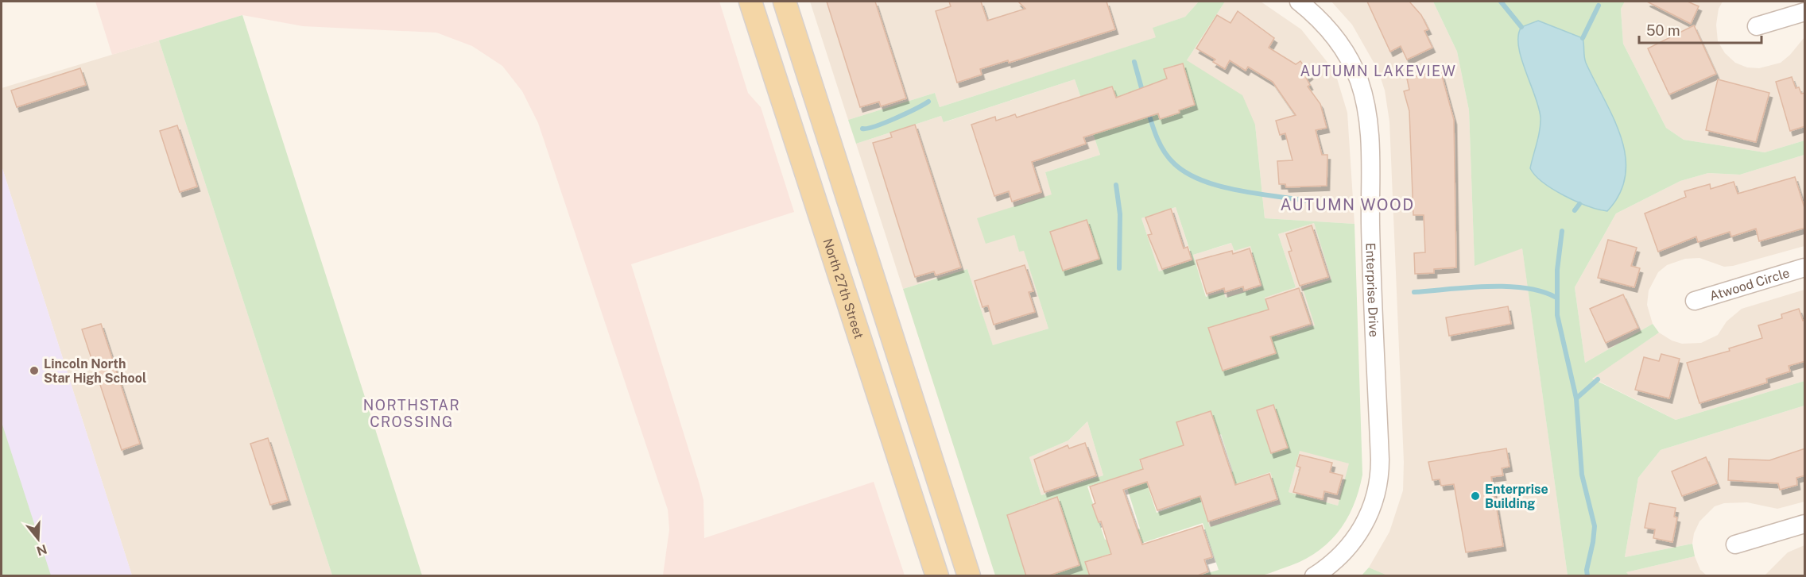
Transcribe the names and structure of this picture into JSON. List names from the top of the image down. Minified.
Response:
{"streets":{"main road":["North 27th Street"],"street":["Atwood Circle","Enterprise Drive"]},"districts":["AUTUMN LAKEVIEW","AUTUMN WOOD","NORTHSTAR CROSSING"],"places":["Lincoln North Star High School","Enterprise Building"],"scale_bar":"50 m","north":"bottom"}
